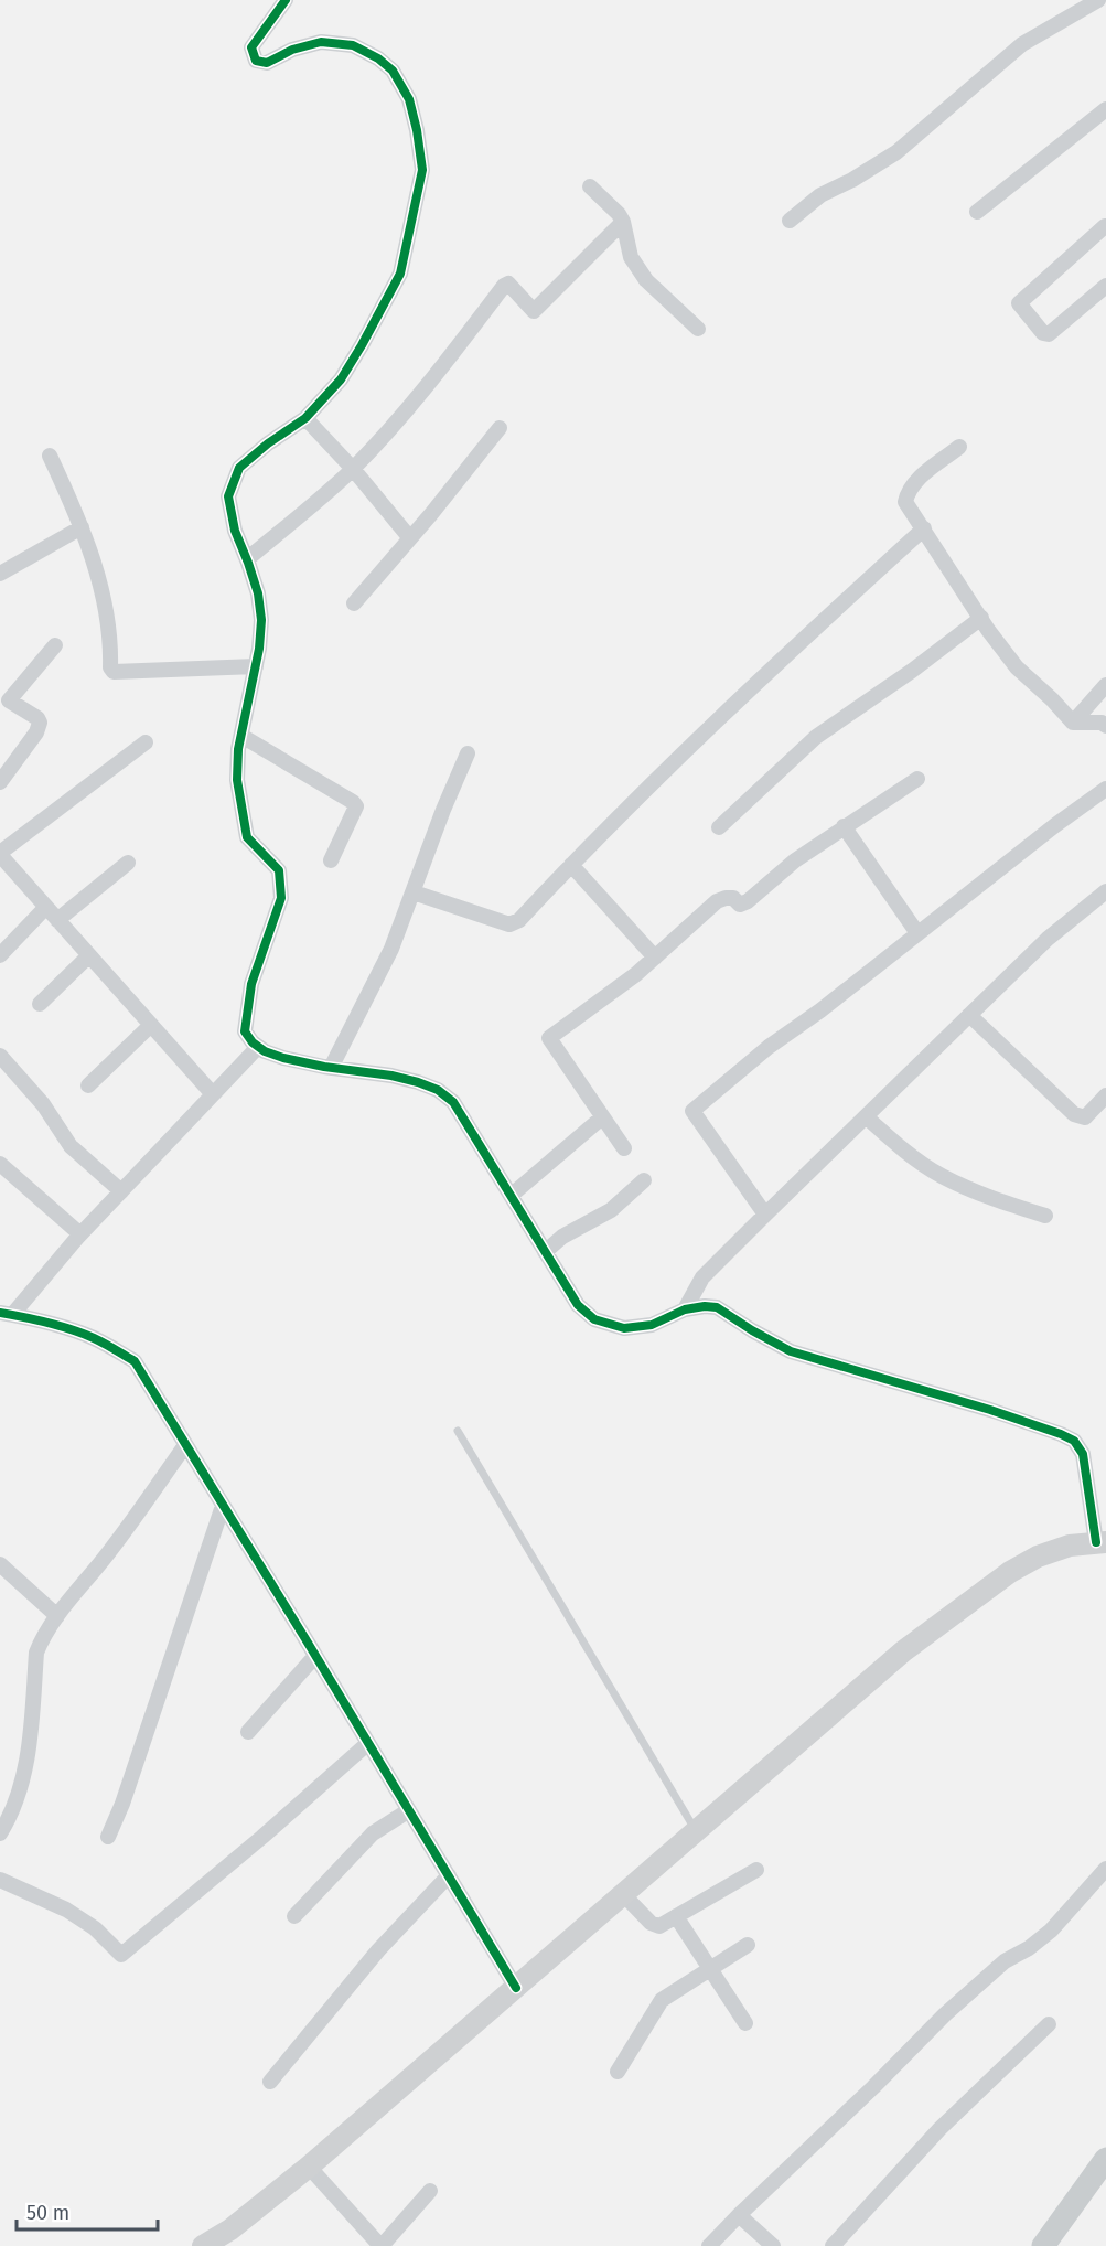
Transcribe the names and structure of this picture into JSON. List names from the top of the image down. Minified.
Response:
{"scale_bar":"50 m"}
